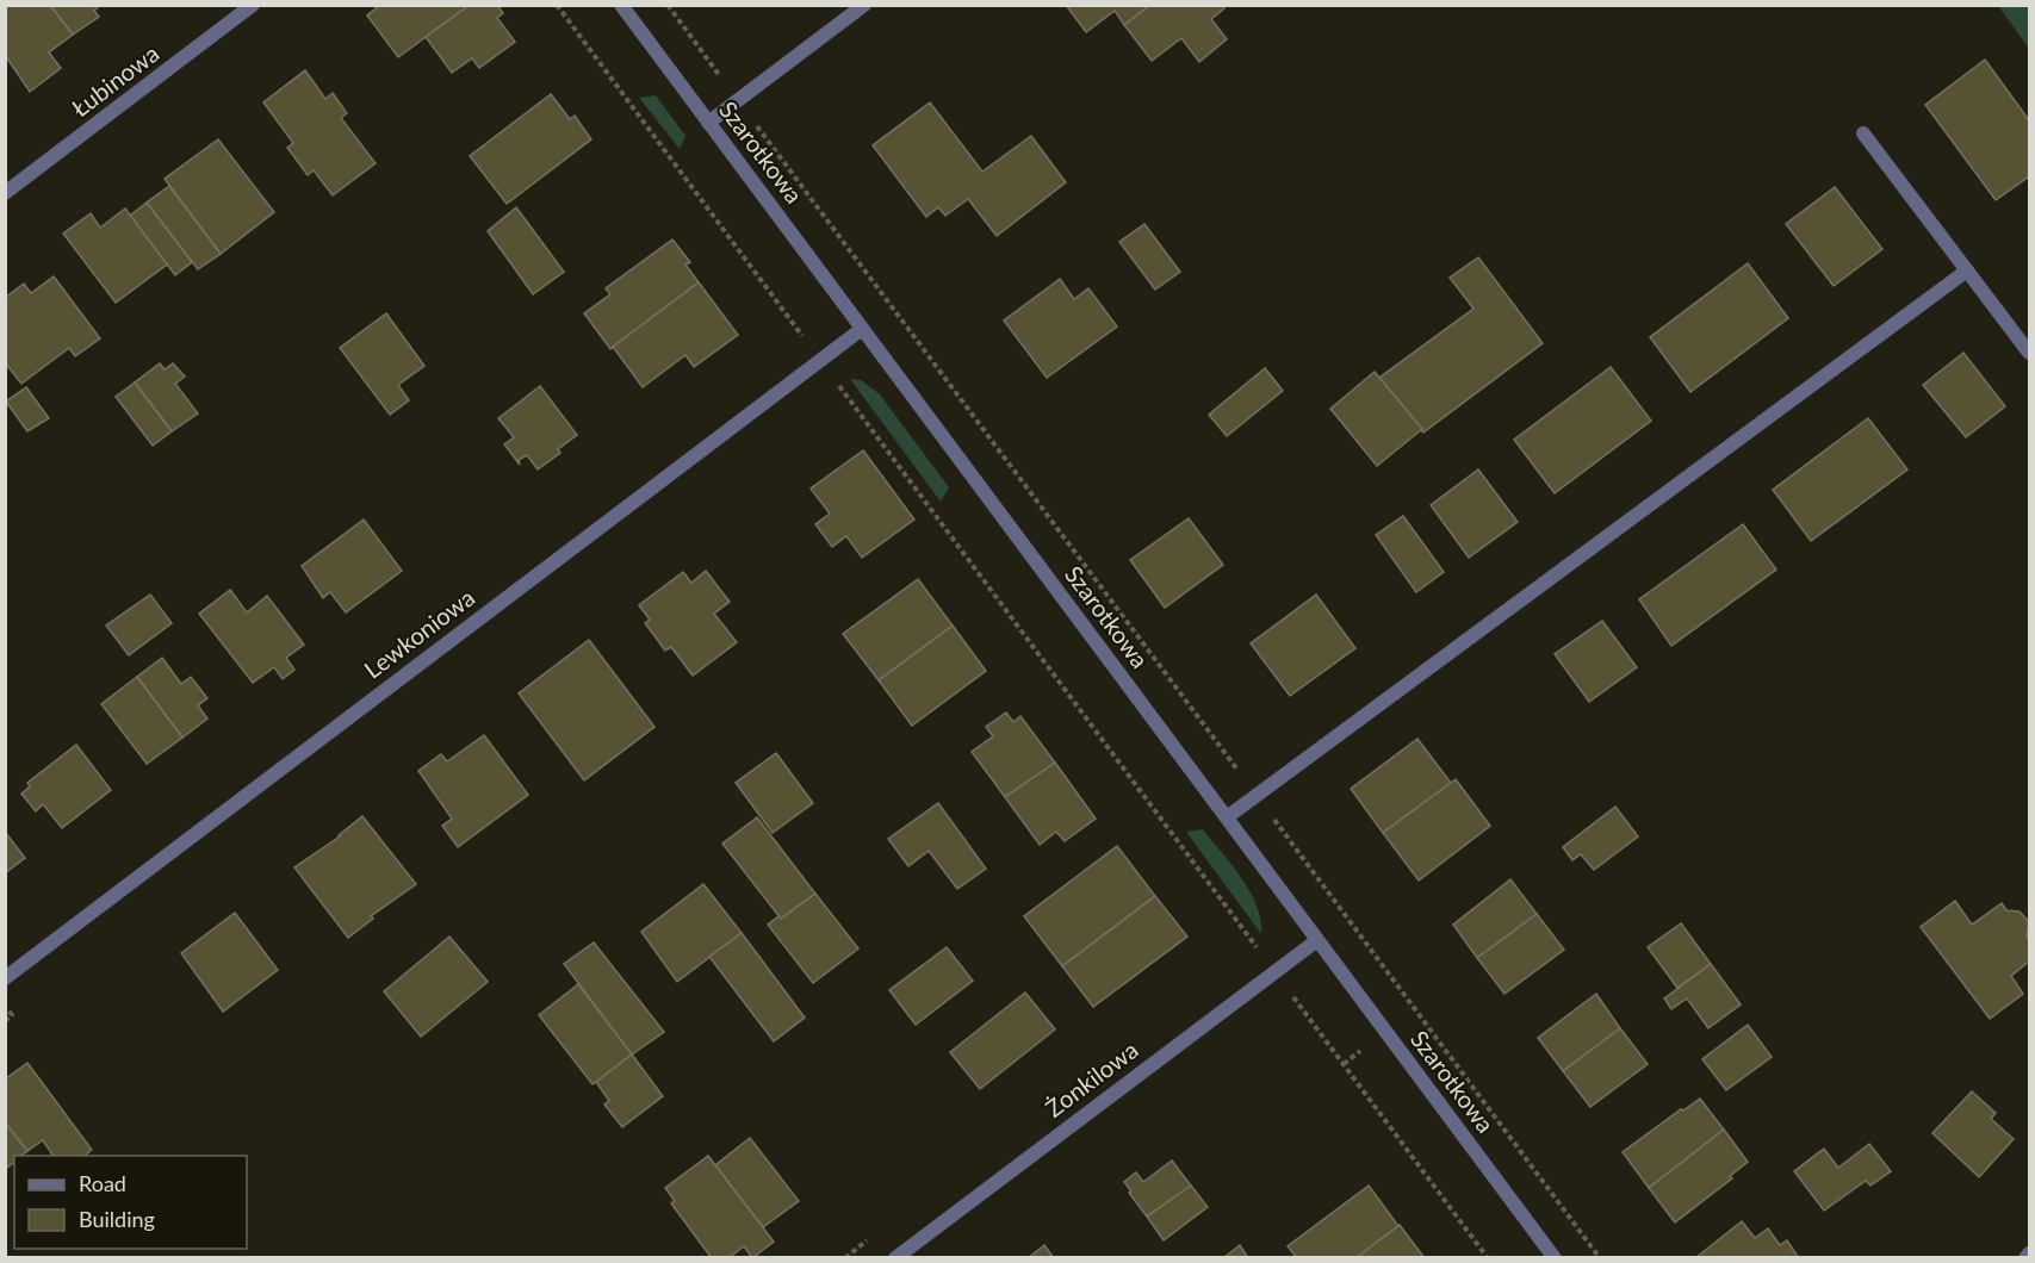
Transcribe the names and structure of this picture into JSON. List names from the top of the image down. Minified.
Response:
{"streets":{"street":["Łubinowa","Szarotkowa","Lewkoniowa","Żonkilowa"]},"crossings":[["Szarotkowa","Lewkoniowa"],["Szarotkowa","Żonkilowa"]],"legend":["Road","Building"]}
